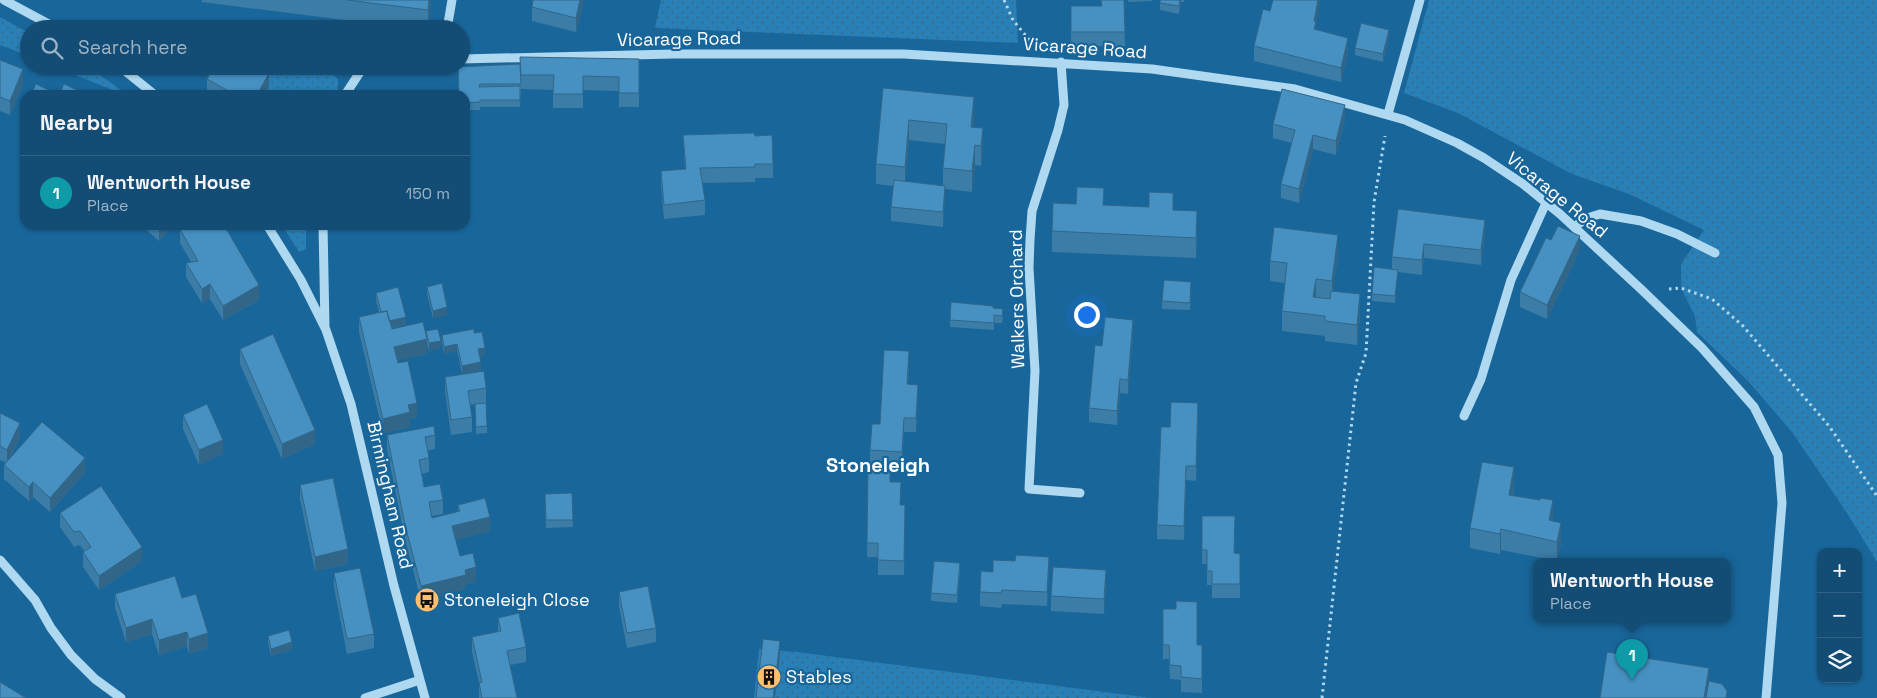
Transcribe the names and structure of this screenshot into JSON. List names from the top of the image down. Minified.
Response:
{"streets":{"street":["Vicarage Road","Walkers Orchard","Birmingham Road"]},"crossings":[["Vicarage Road","Walkers Orchard"]],"districts":["Stoneleigh"],"places":{"bus stop":["Stoneleigh Close"],"building":["Stables"]},"page":{"search":"Search here","heading":"Nearby","list":[{"mark":"1","name":"Wentworth House","note":"Place","value":"150 m"}],"map_buttons":["+","−"],"popup":["Wentworth House","Place"],"pins":"1"}}
